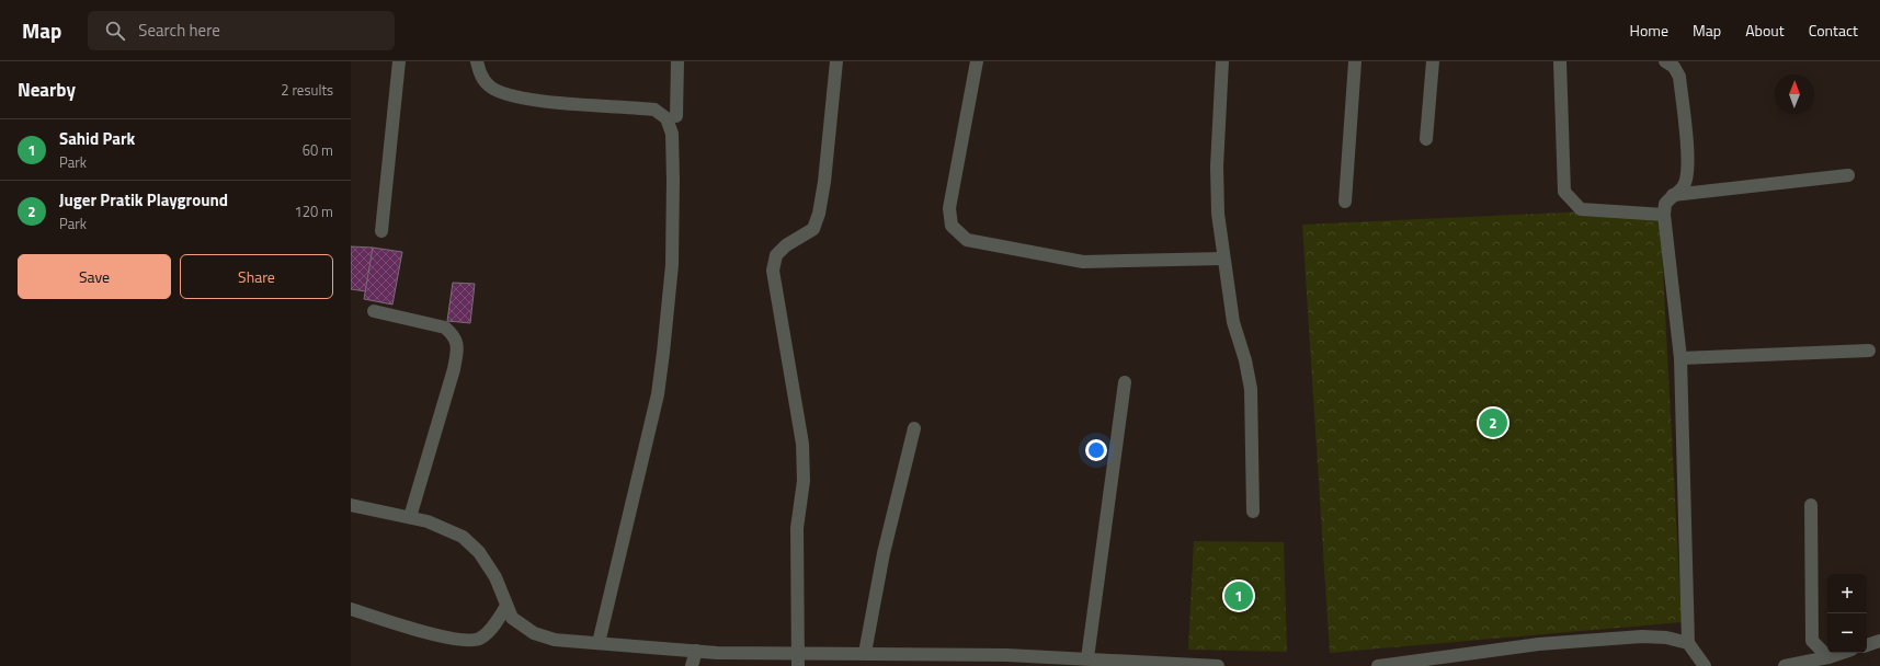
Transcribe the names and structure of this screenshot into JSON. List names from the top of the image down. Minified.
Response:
{"north":"top","page":{"header":"Map","search":"Search here","nav":["Home","Map","About","Contact"],"heading":["Nearby","2 results"],"list":[{"mark":"1","name":"Sahid Park","note":"Park","value":"60 m"},{"mark":"2","name":"Juger Pratik Playground","note":"Park","value":"120 m"}],"buttons":["Save","Share"],"pins":["2","1"],"map_buttons":["+","−"]}}
